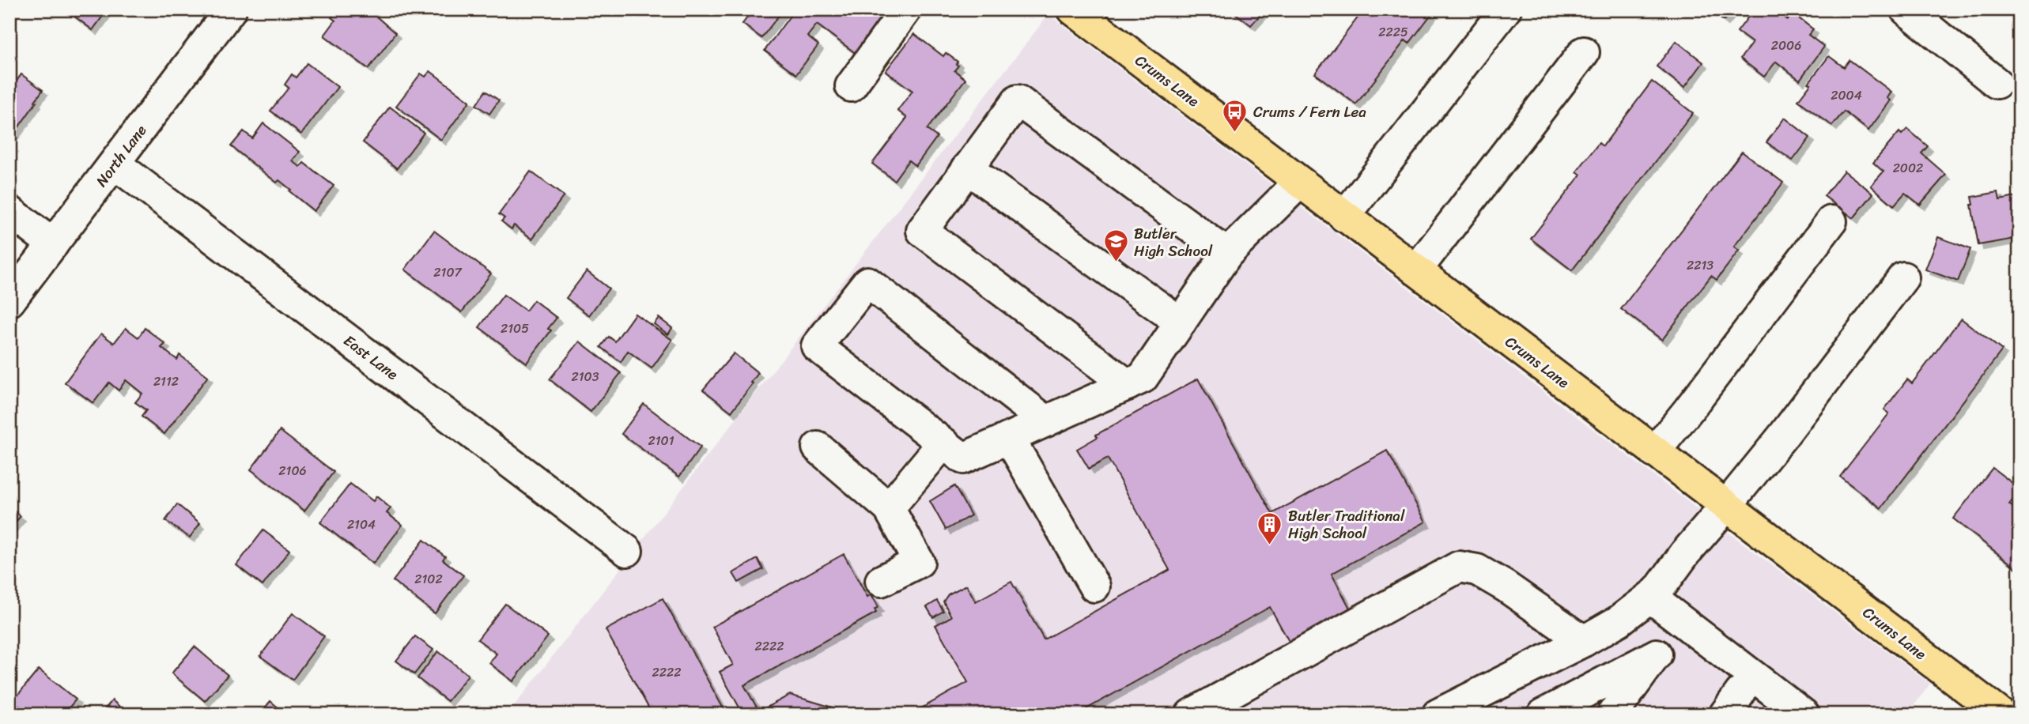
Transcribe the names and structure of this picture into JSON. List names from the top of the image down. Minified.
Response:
{"streets":{"main road":["Crums Lane"],"street":["North Lane","East Lane"]},"crossings":[["North Lane","East Lane"]],"places":{"bus stop":["Crums / Fern Lea"],"school or university":["Butler High School"],"building":["Butler Traditional High School"]},"house_numbers":["2225","2006","2004","2002","2213","2107","2105","2103","2112","2101","2106","2104","2102","2222","2222"]}
